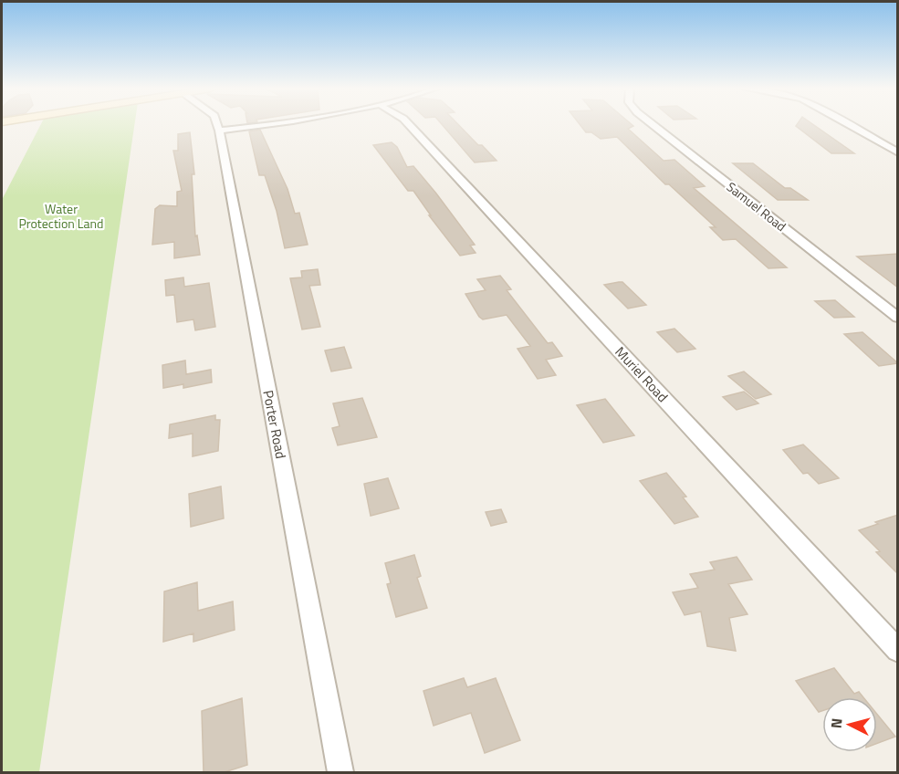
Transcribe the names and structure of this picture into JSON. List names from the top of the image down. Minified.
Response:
{"streets":{"street":["Samuel Road","Muriel Road","Porter Road"]},"parks":["Water Protection Land"],"north":"left"}
